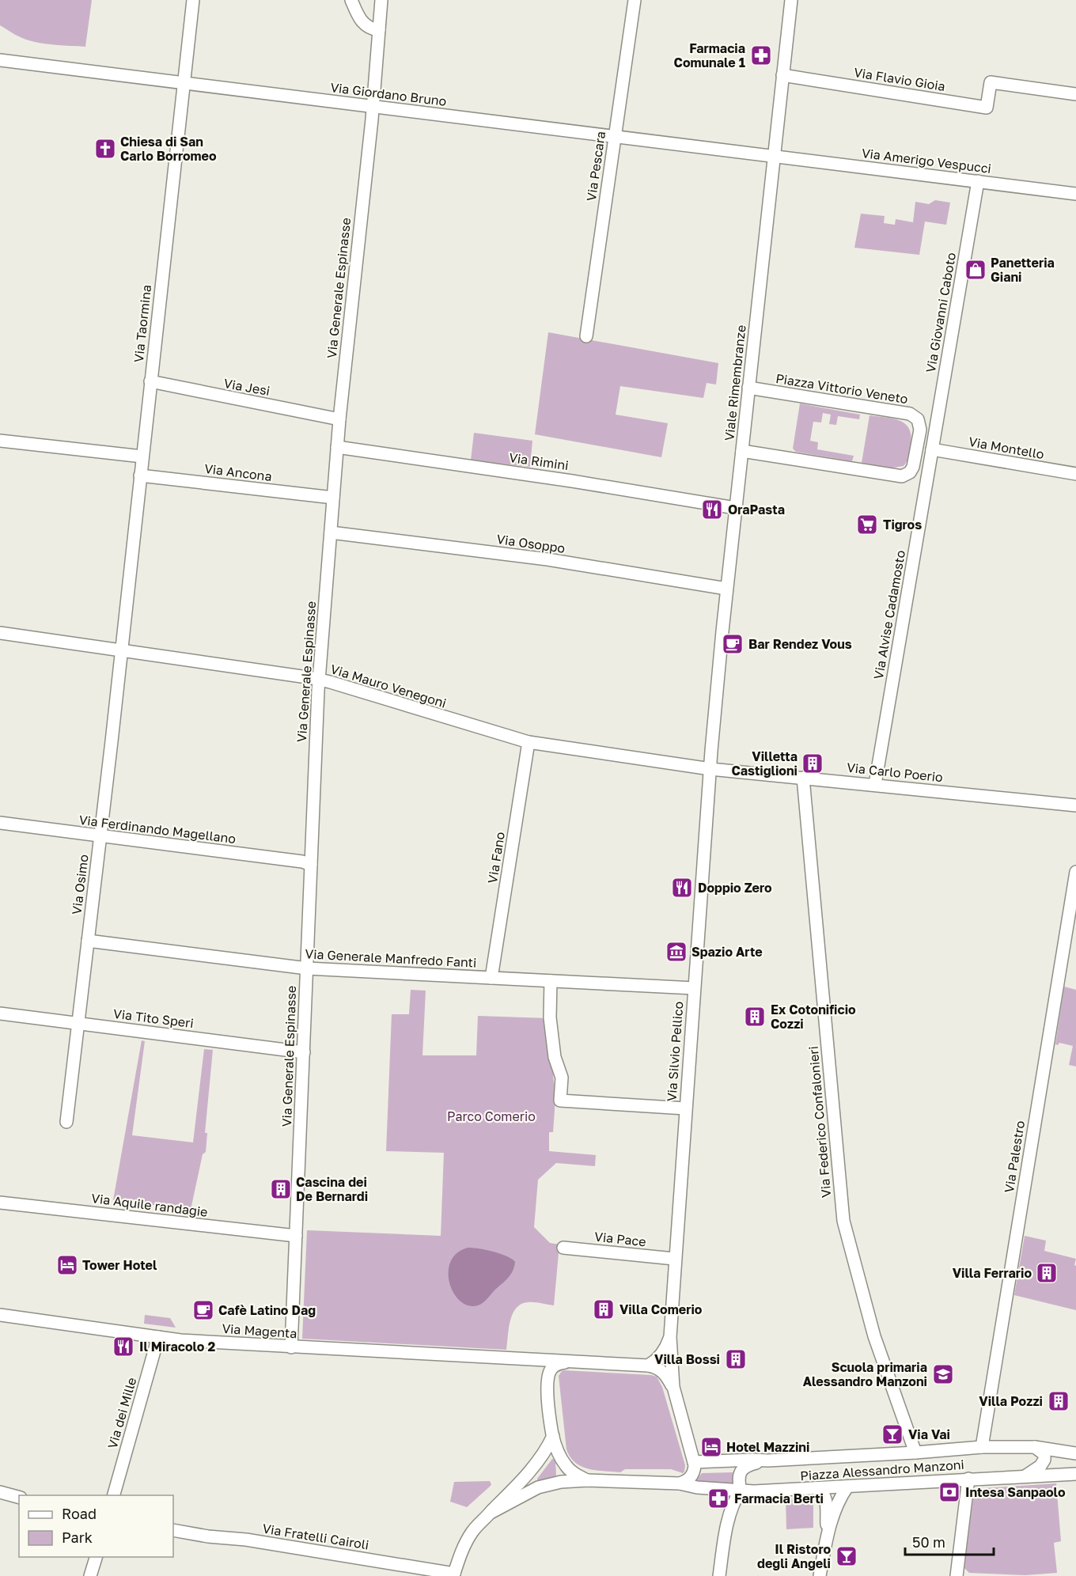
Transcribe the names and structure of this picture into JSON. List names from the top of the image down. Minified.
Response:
{"streets":{"street":["Via Flavio Gioia","Via Giordano Bruno","Via Amerigo Vespucci","Via Pescara","Via Generale Espinasse","Via Giovanni Caboto","Via Taormina","Viale Rimembranze","Via Jesi","Piazza Vittorio Veneto","Via Montello","Via Rimini","Via Ancona","Via Osoppo","Via Alvise Cadamosto","Via Mauro Venegoni","Via Carlo Poerio","Via Ferdinando Magellano","Via Fano","Via Osimo","Via Generale Manfredo Fanti","Via Tito Speri","Via Silvio Pellico","Via Federico Confalonieri","Via Palestro","Via Aquile randagie","Via Pace","Via Magenta","Via dei Mille","Piazza Alessandro Manzoni","Via Fratelli Cairoli"]},"crossings":[["Via Flavio Gioia","Viale Rimembranze"],["Via Giordano Bruno","Via Amerigo Vespucci"],["Via Giordano Bruno","Via Pescara"],["Via Giordano Bruno","Via Generale Espinasse"],["Via Giordano Bruno","Via Taormina"],["Via Giordano Bruno","Viale Rimembranze"],["Via Amerigo Vespucci","Via Giovanni Caboto"],["Via Amerigo Vespucci","Viale Rimembranze"],["Via Generale Espinasse","Via Jesi"],["Via Generale Espinasse","Via Rimini"],["Via Generale Espinasse","Via Ancona"],["Via Generale Espinasse","Via Osoppo"],["Via Generale Espinasse","Via Mauro Venegoni"],["Via Generale Espinasse","Via Ferdinando Magellano"],["Via Generale Espinasse","Via Generale Manfredo Fanti"],["Via Generale Espinasse","Via Tito Speri"],["Via Generale Espinasse","Via Aquile randagie"],["Via Generale Espinasse","Via Magenta"],["Via Giovanni Caboto","Piazza Vittorio Veneto"],["Via Giovanni Caboto","Via Montello"],["Via Giovanni Caboto","Via Alvise Cadamosto"],["Via Taormina","Via Jesi"],["Via Taormina","Via Ancona"],["Via Taormina","Via Mauro Venegoni"],["Via Taormina","Via Osimo"],["Viale Rimembranze","Piazza Vittorio Veneto"],["Viale Rimembranze","Via Rimini"],["Viale Rimembranze","Via Osoppo"],["Viale Rimembranze","Via Mauro Venegoni"],["Viale Rimembranze","Via Carlo Poerio"],["Viale Rimembranze","Via Silvio Pellico"],["Piazza Vittorio Veneto","Via Montello"],["Piazza Vittorio Veneto","Via Alvise Cadamosto"],["Via Montello","Via Alvise Cadamosto"],["Via Alvise Cadamosto","Via Carlo Poerio"],["Via Mauro Venegoni","Via Carlo Poerio"],["Via Mauro Venegoni","Via Fano"],["Via Mauro Venegoni","Via Osimo"],["Via Mauro Venegoni","Via Silvio Pellico"],["Via Carlo Poerio","Via Silvio Pellico"],["Via Carlo Poerio","Via Federico Confalonieri"],["Via Ferdinando Magellano","Via Osimo"],["Via Fano","Via Generale Manfredo Fanti"],["Via Osimo","Via Generale Manfredo Fanti"],["Via Osimo","Via Tito Speri"],["Via Generale Manfredo Fanti","Via Silvio Pellico"],["Via Silvio Pellico","Via Pace"],["Via Silvio Pellico","Via Magenta"],["Via Silvio Pellico","Piazza Alessandro Manzoni"],["Via Federico Confalonieri","Piazza Alessandro Manzoni"],["Via Palestro","Piazza Alessandro Manzoni"],["Via Magenta","Via dei Mille"],["Via Magenta","Piazza Alessandro Manzoni"]],"parks":["Parco Comerio"],"places":{"pharmacy":["Farmacia Comunale 1","Farmacia Berti"],"church":["Chiesa di San Carlo Borromeo"],"shop":["Panetteria Giani"],"restaurant":["OraPasta","Doppio Zero","Il Miracolo 2"],"supermarket":["Tigros"],"cafe":["Bar Rendez Vous","Cafè Latino Dag"],"building":["Villetta Castiglioni","Ex Cotonificio Cozzi","Cascina dei De Bernardi","Villa Ferrario","Villa Comerio","Villa Bossi","Villa Pozzi"],"museum":["Spazio Arte"],"hotel":["Tower Hotel","Hotel Mazzini"],"school or university":["Scuola primaria Alessandro Manzoni"],"bar":["Via Vai","Il Ristoro degli Angeli"],"bank":["Intesa Sanpaolo"]},"legend":["Road","Park"],"scale_bar":"50 m"}
